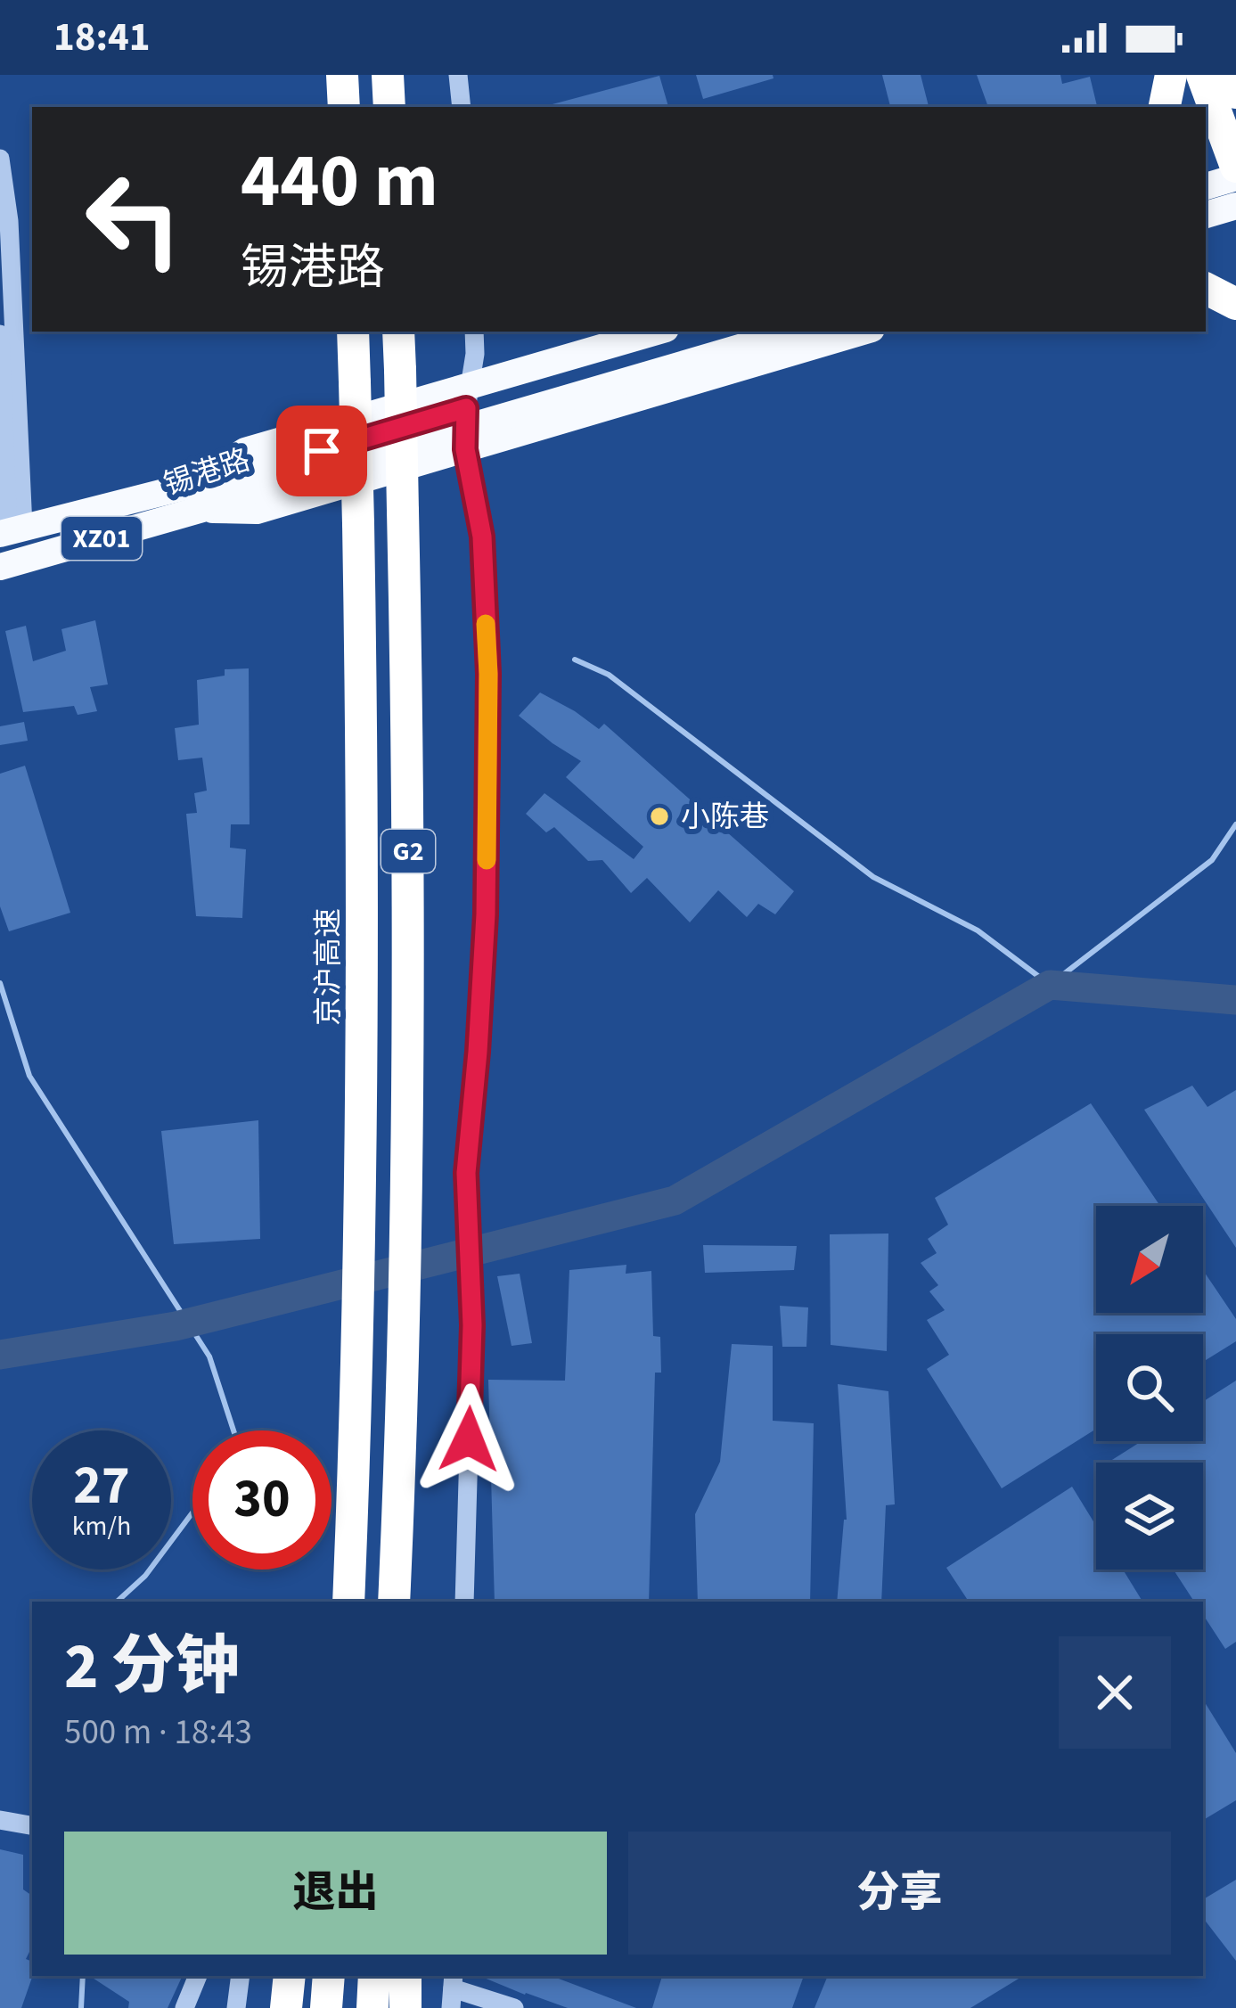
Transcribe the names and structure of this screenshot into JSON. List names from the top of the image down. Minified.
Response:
{"streets":{"highway":["G2","京沪高速"],"main road":["锡港路","XZ01"]},"places":["小陈巷"],"north":"bottom left","page":{"status":"18:41","turn":["440 m","锡港路"],"speed":"27 km/h","limit":"30","heading":["2 分钟","500 m · 18:43"],"buttons":["退出","分享"]}}
